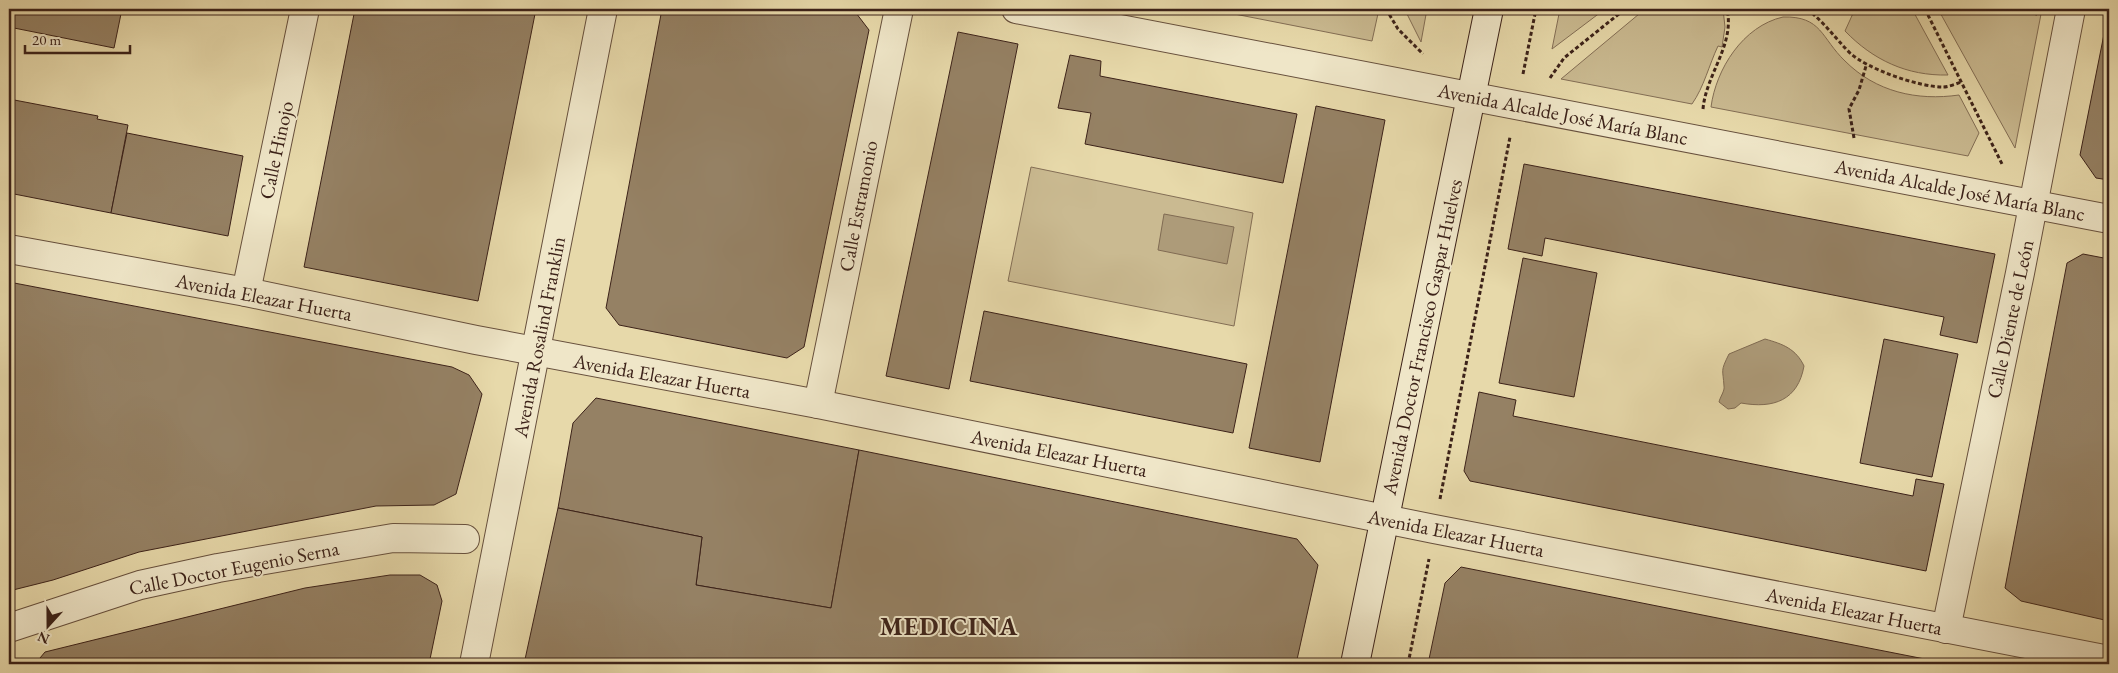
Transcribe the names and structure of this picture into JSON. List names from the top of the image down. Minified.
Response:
{"streets":{"street":["Avenida Alcalde José María Blanc","Calle Hinojo","Calle Estramonio","Avenida Eleazar Huerta","Calle Diente de León","Avenida Rosalind Franklin","Avenida Doctor Francisco Gaspar Huelves","Calle Doctor Eugenio Serna"]},"crossings":[["Avenida Alcalde José María Blanc","Calle Diente de León"],["Avenida Alcalde José María Blanc","Avenida Doctor Francisco Gaspar Huelves"],["Calle Hinojo","Avenida Eleazar Huerta"],["Calle Estramonio","Avenida Eleazar Huerta"],["Avenida Eleazar Huerta","Calle Diente de León"],["Avenida Eleazar Huerta","Avenida Rosalind Franklin"],["Avenida Eleazar Huerta","Avenida Doctor Francisco Gaspar Huelves"]],"districts":["MEDICINA"],"scale_bar":"20 m","north":"bottom"}
